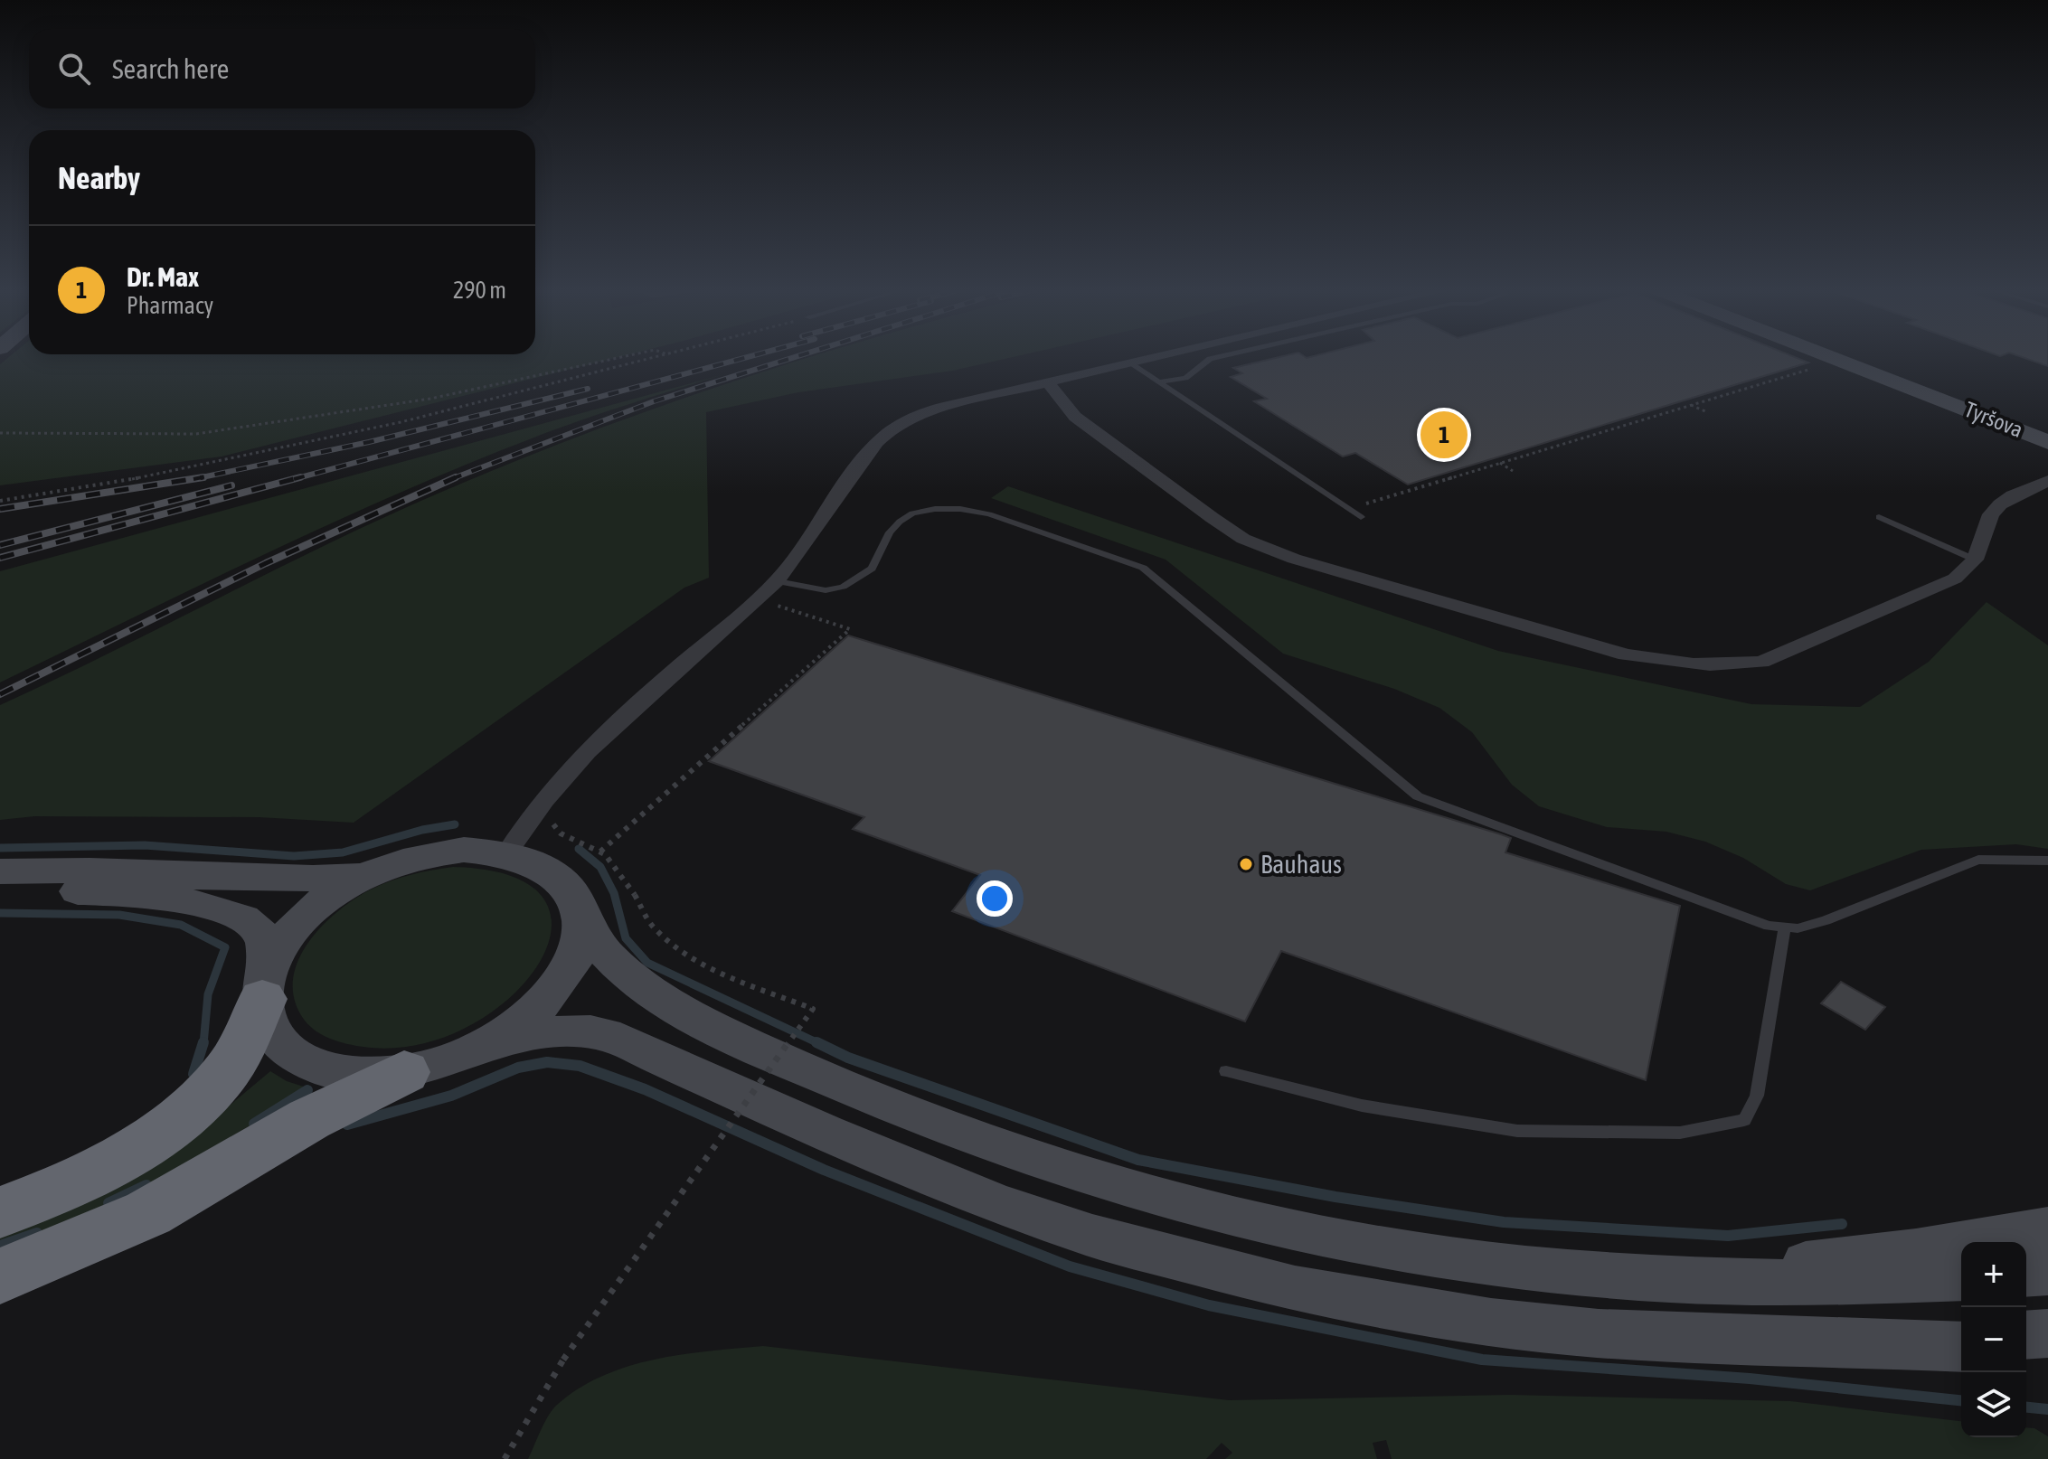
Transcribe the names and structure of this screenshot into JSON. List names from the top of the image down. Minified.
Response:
{"streets":{"main road":["Tyršova"]},"places":["Bauhaus"],"page":{"search":"Search here","heading":"Nearby","list":[{"mark":"1","name":"Dr. Max","note":"Pharmacy","value":"290 m"}],"pins":"1","map_buttons":["+","−"]}}
